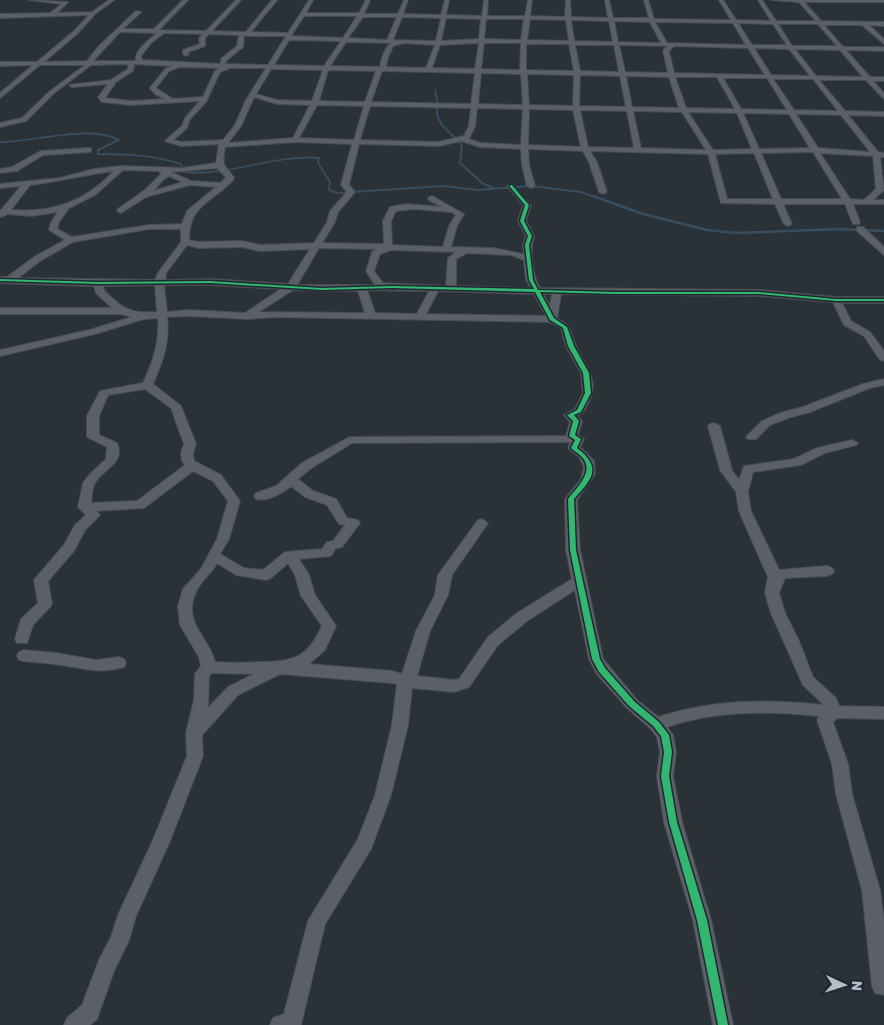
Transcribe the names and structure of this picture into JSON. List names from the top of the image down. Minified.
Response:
{"north":"right"}
